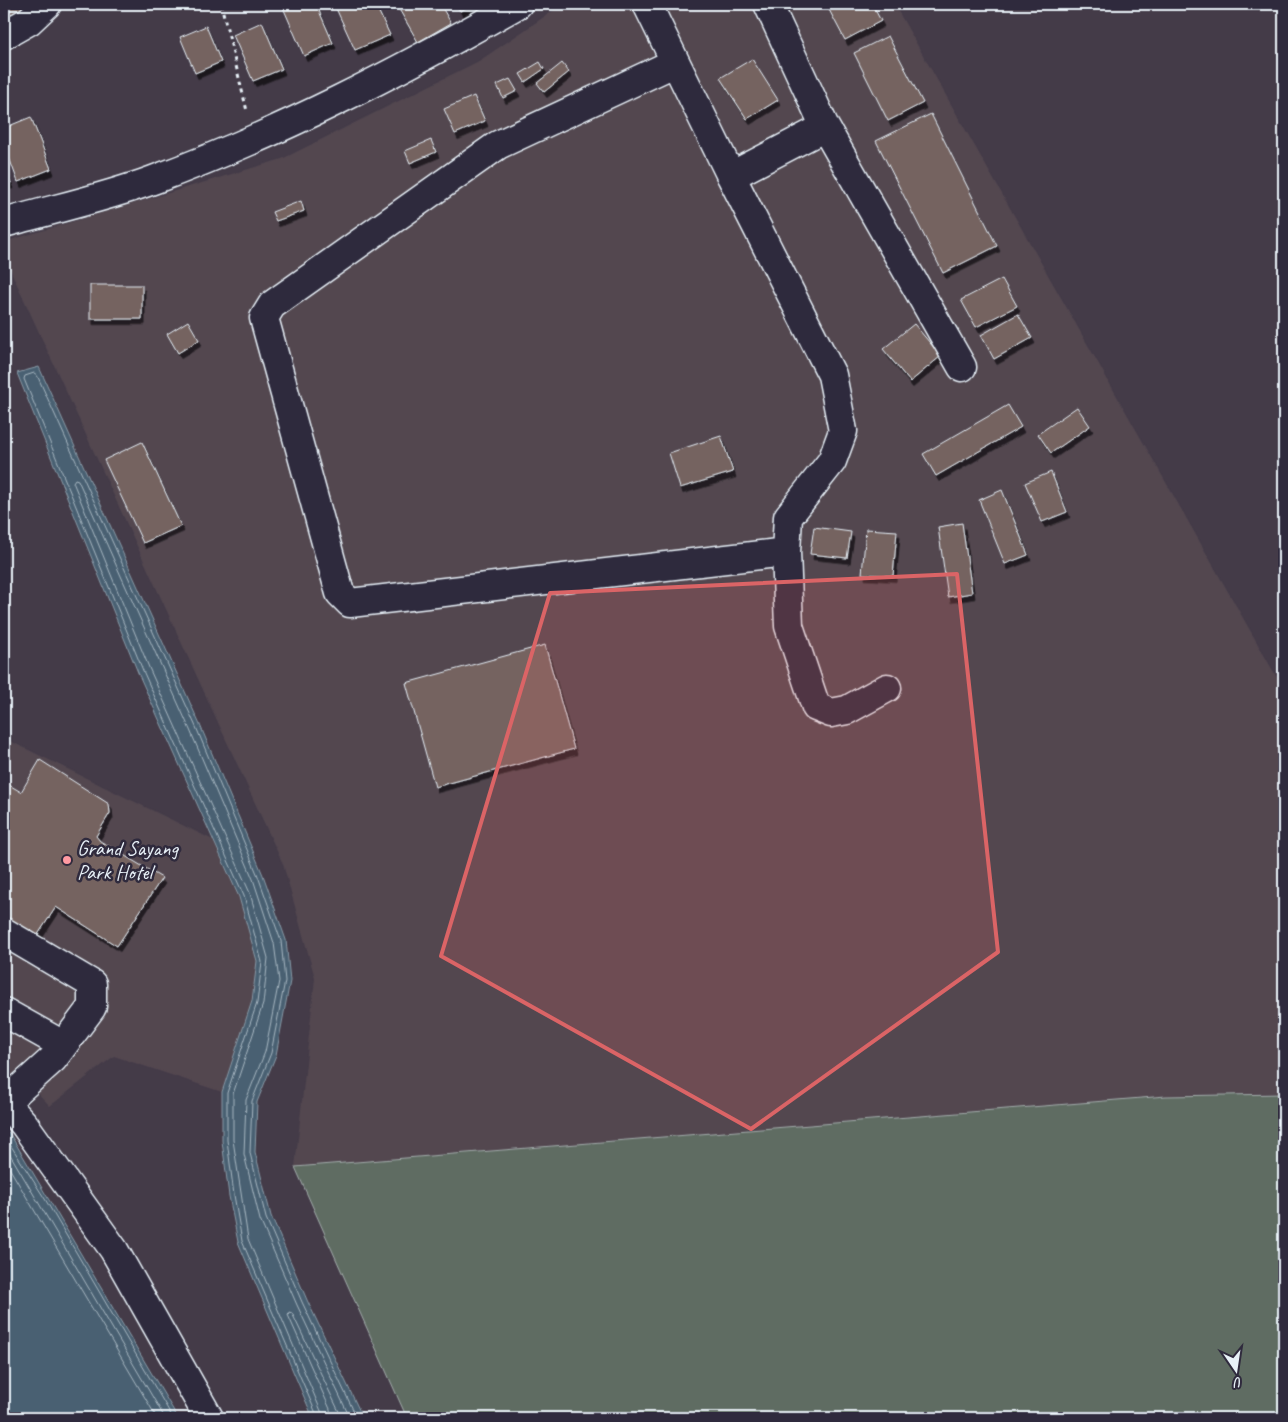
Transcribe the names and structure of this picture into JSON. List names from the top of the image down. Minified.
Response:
{"places":["Grand Sayang Park Hotel"],"north":"bottom"}
